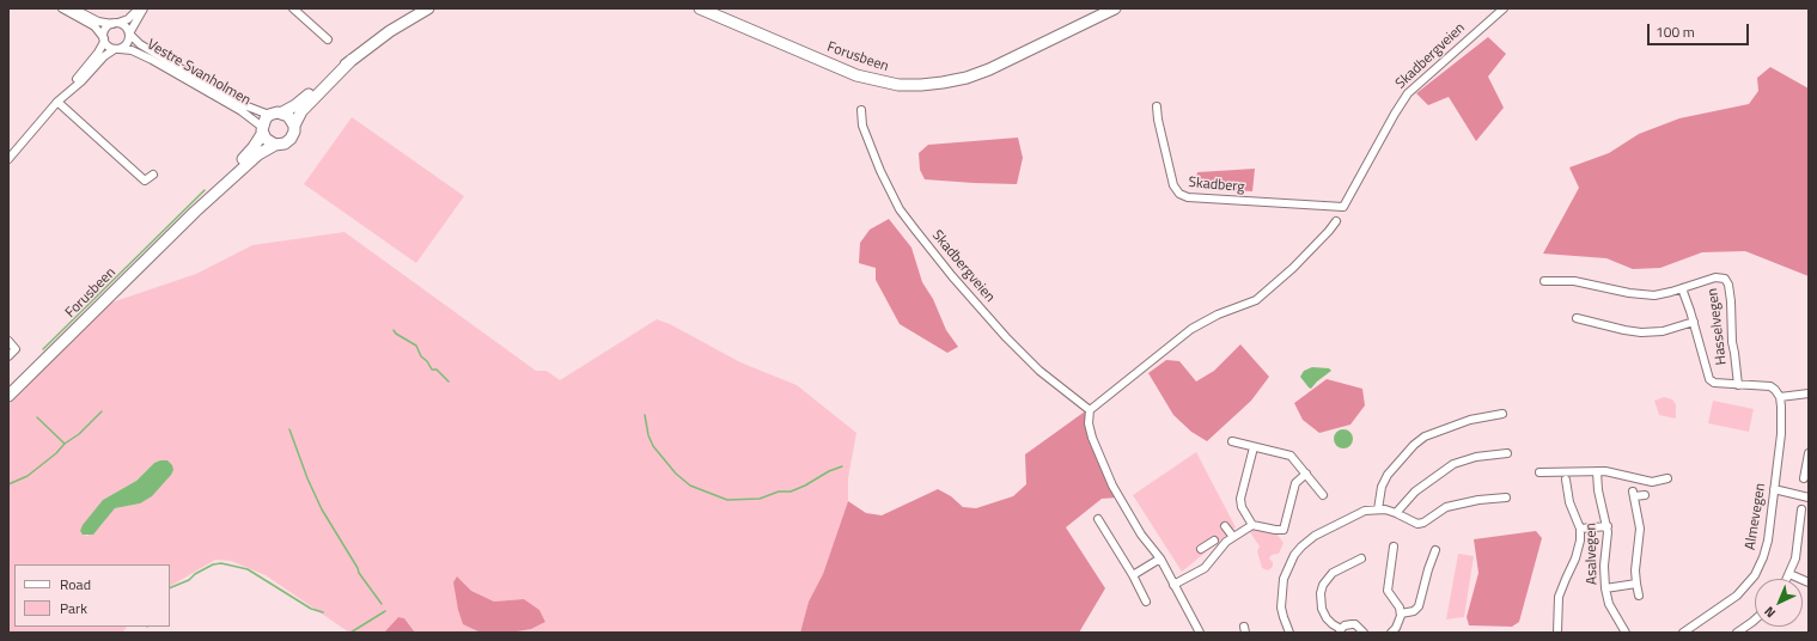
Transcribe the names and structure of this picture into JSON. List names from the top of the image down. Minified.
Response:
{"streets":{"main road":["Forusbeen"],"street":["Skadbergveien","Vestre Svanholmen","Skadberg","Hasselvegen","Almevegen","Asalvegen"]},"crossings":[["Skadbergveien","Skadberg"],["Forusbeen","Vestre Svanholmen"]],"legend":["Road","Park"],"scale_bar":"100 m","north":"bottom left"}
